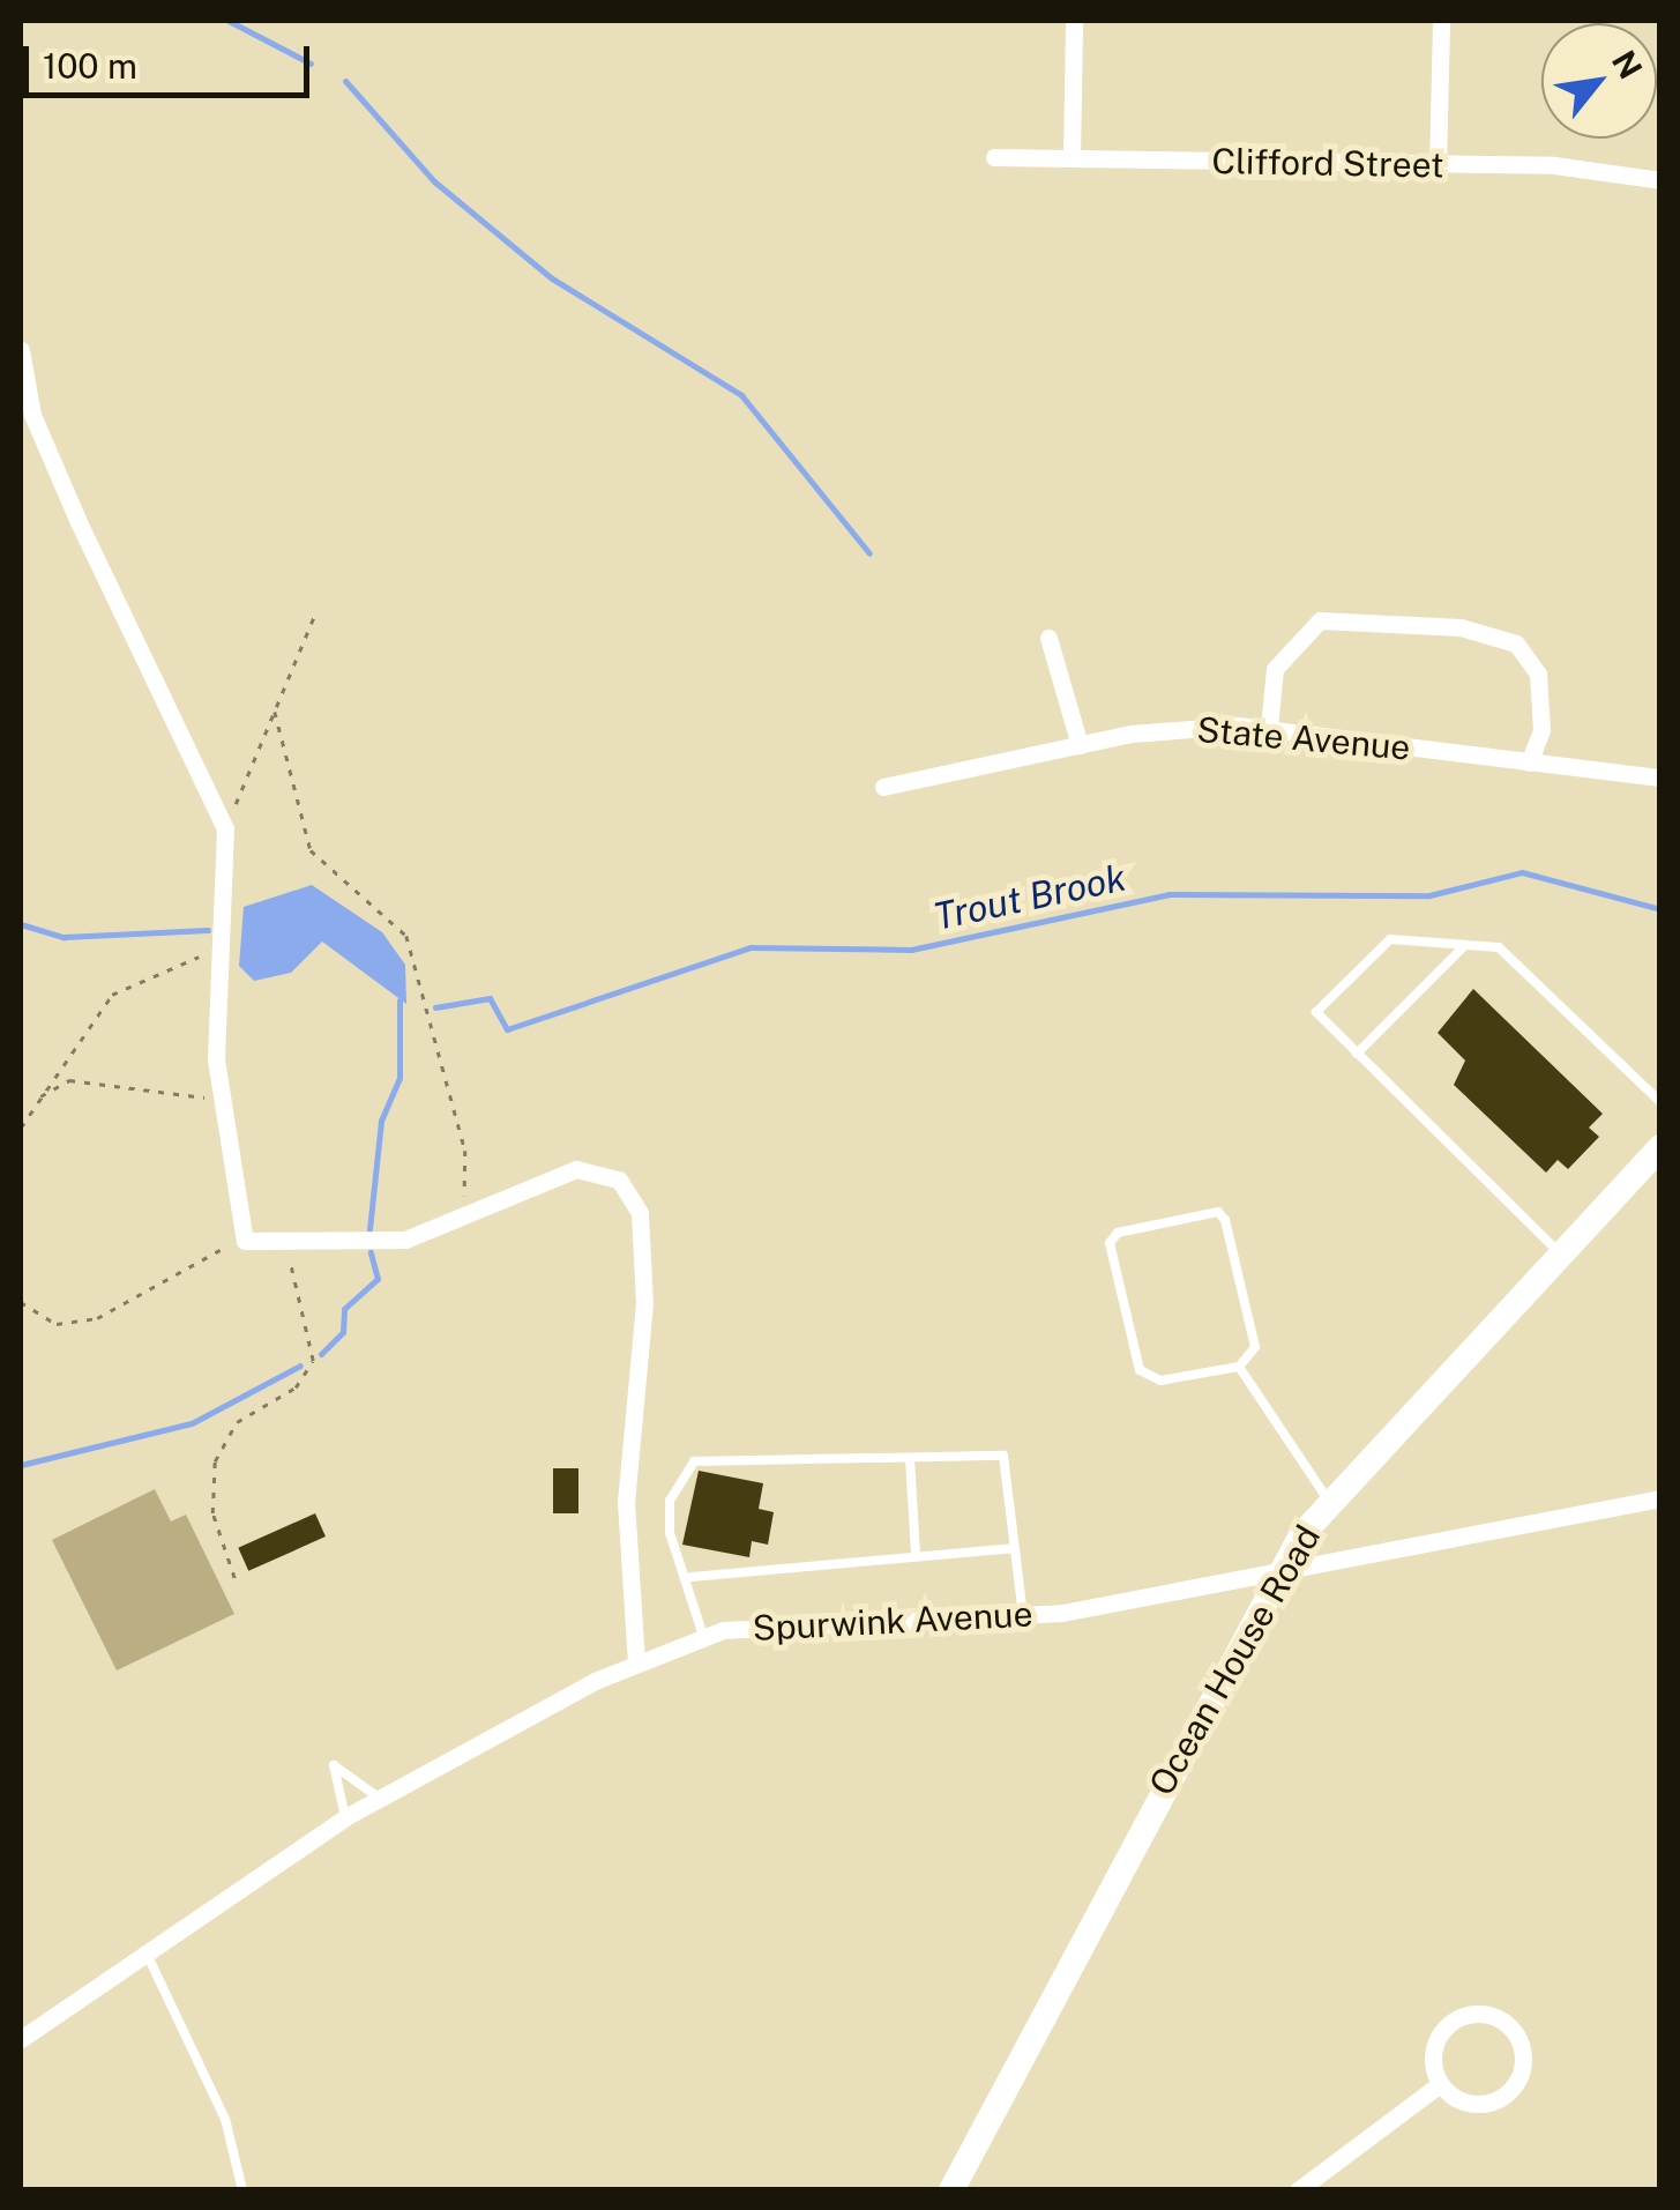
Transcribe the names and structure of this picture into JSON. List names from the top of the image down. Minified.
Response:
{"streets":{"main road":["Ocean House Road"],"street":["Clifford Street","State Avenue","Spurwink Avenue"]},"crossings":[["Spurwink Avenue","Ocean House Road"]],"water":["Trout Brook"],"scale_bar":"100 m","north":"top right"}
